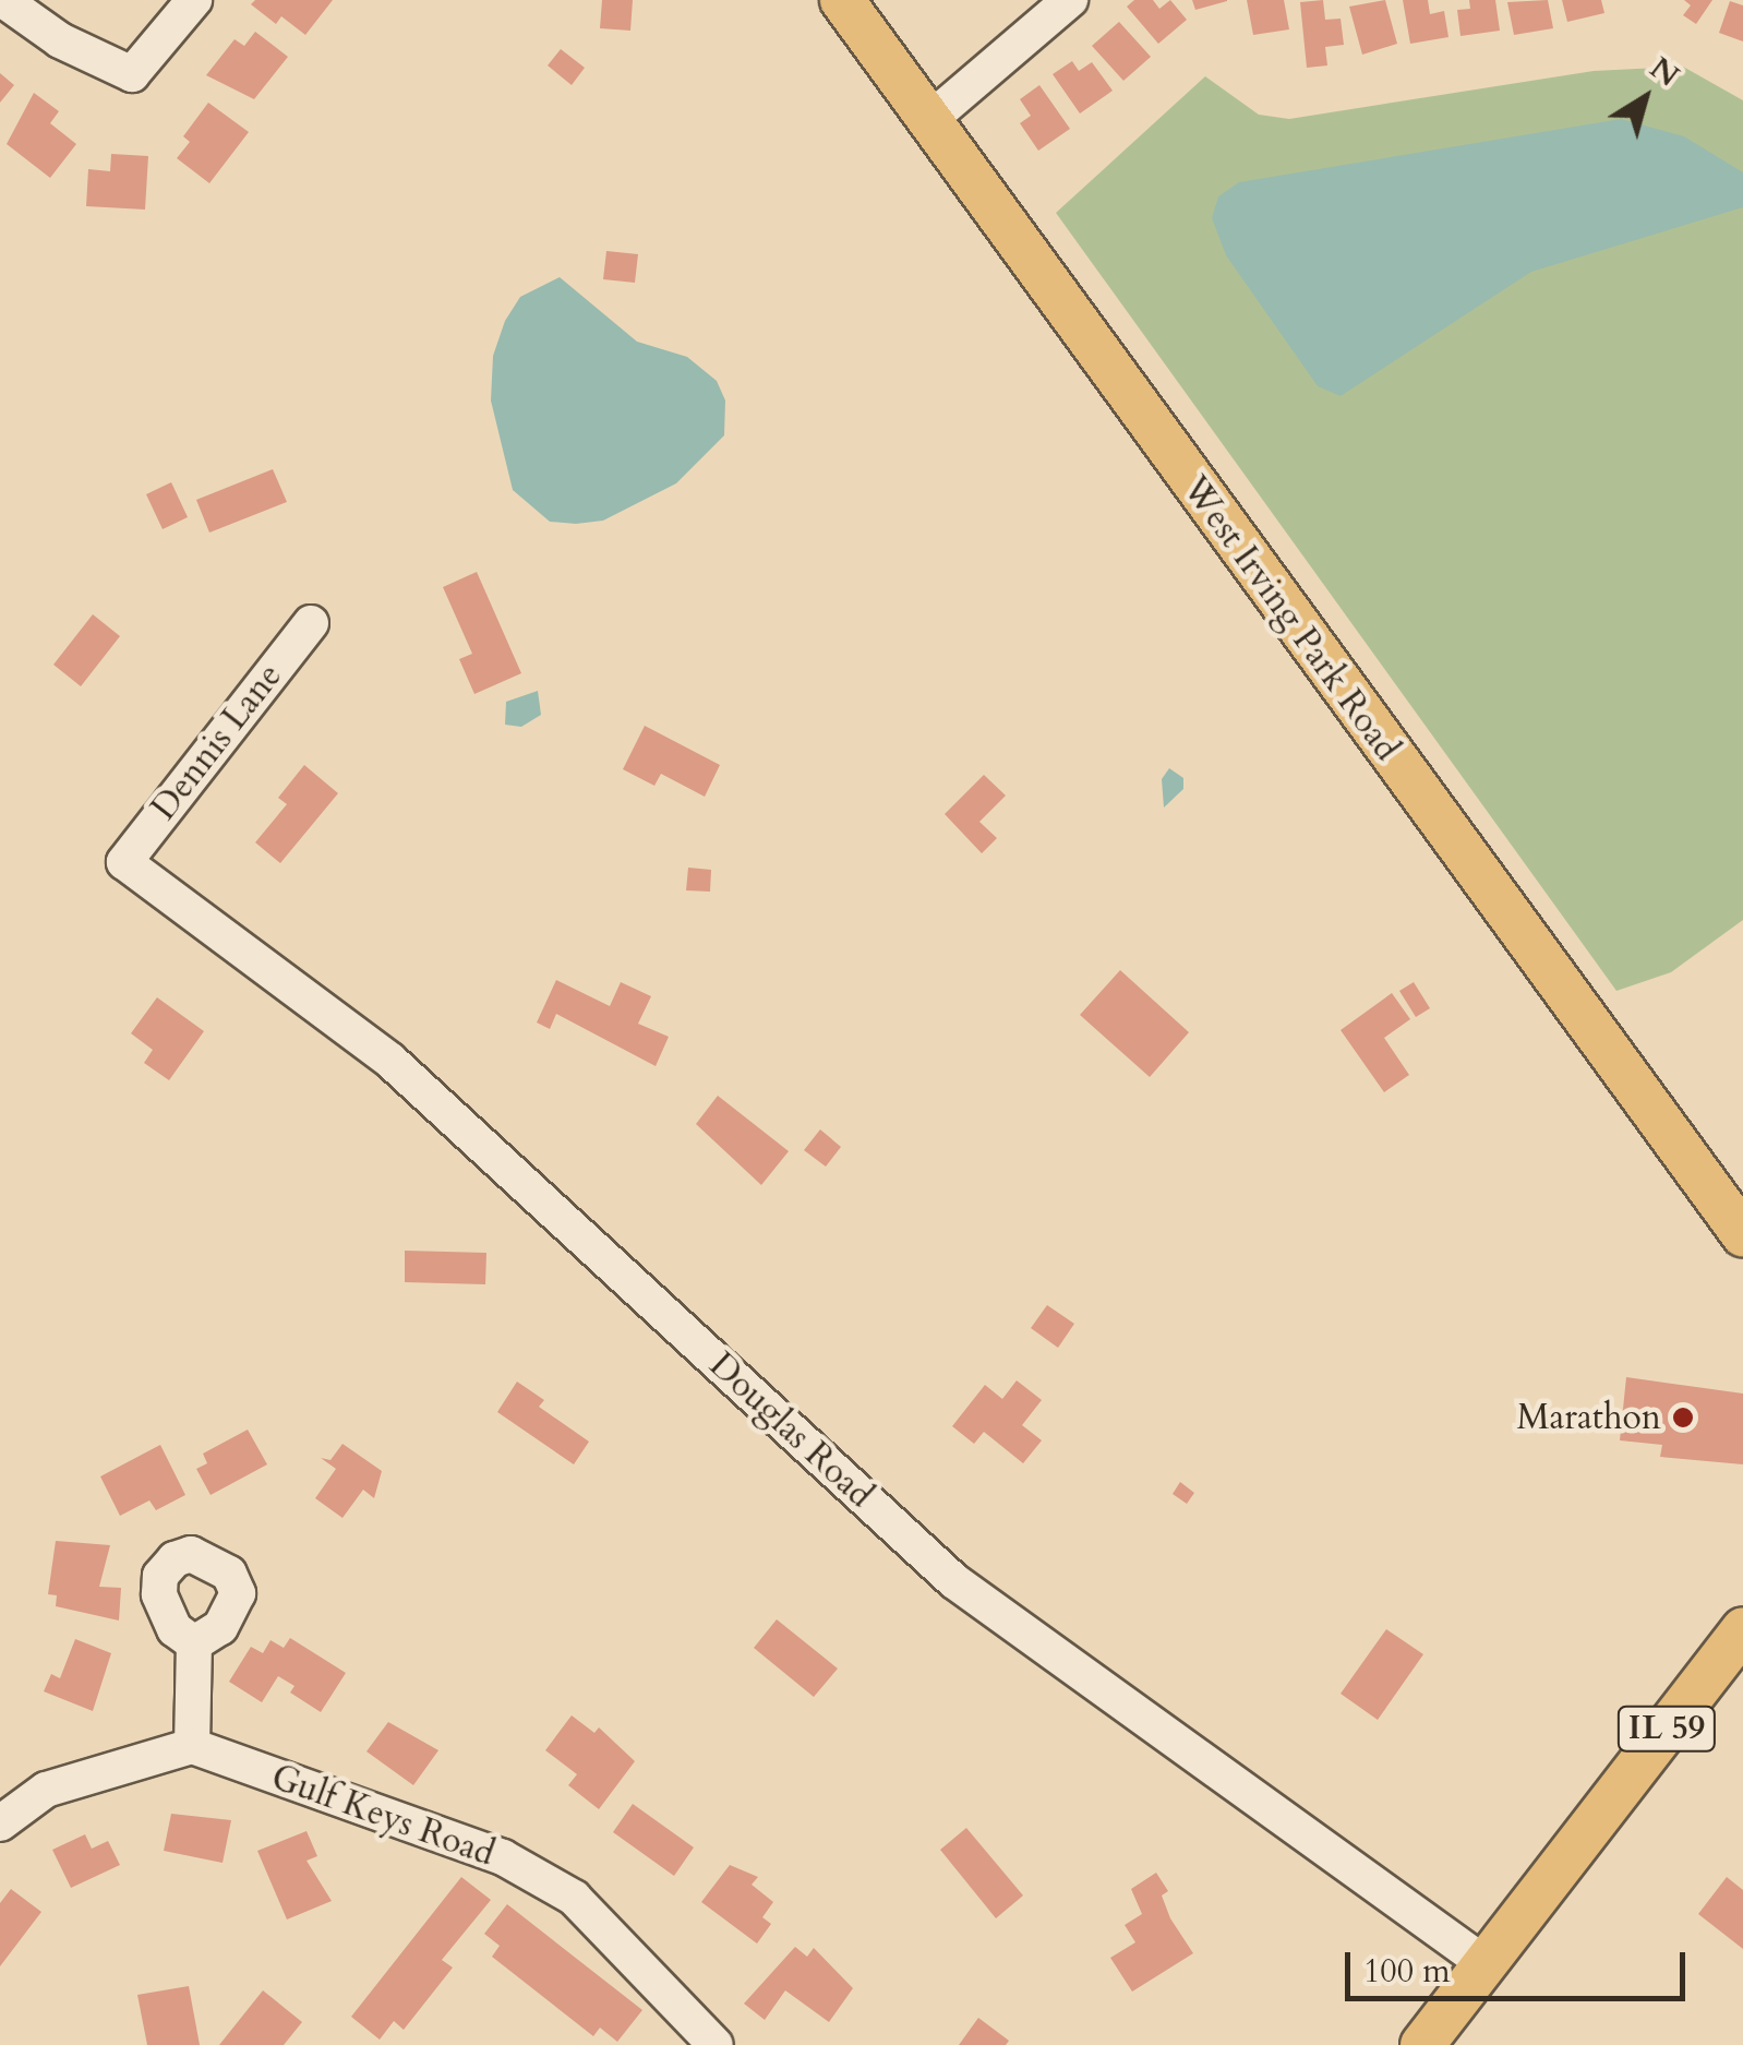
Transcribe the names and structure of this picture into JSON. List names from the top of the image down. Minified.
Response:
{"streets":{"main road":["West Irving Park Road","IL 59"],"street":["Dennis Lane","Douglas Road","Gulf Keys Road"]},"crossings":[["Dennis Lane","Douglas Road"],["Douglas Road","IL 59"]],"places":["Marathon"],"scale_bar":"100 m","north":"top right"}
